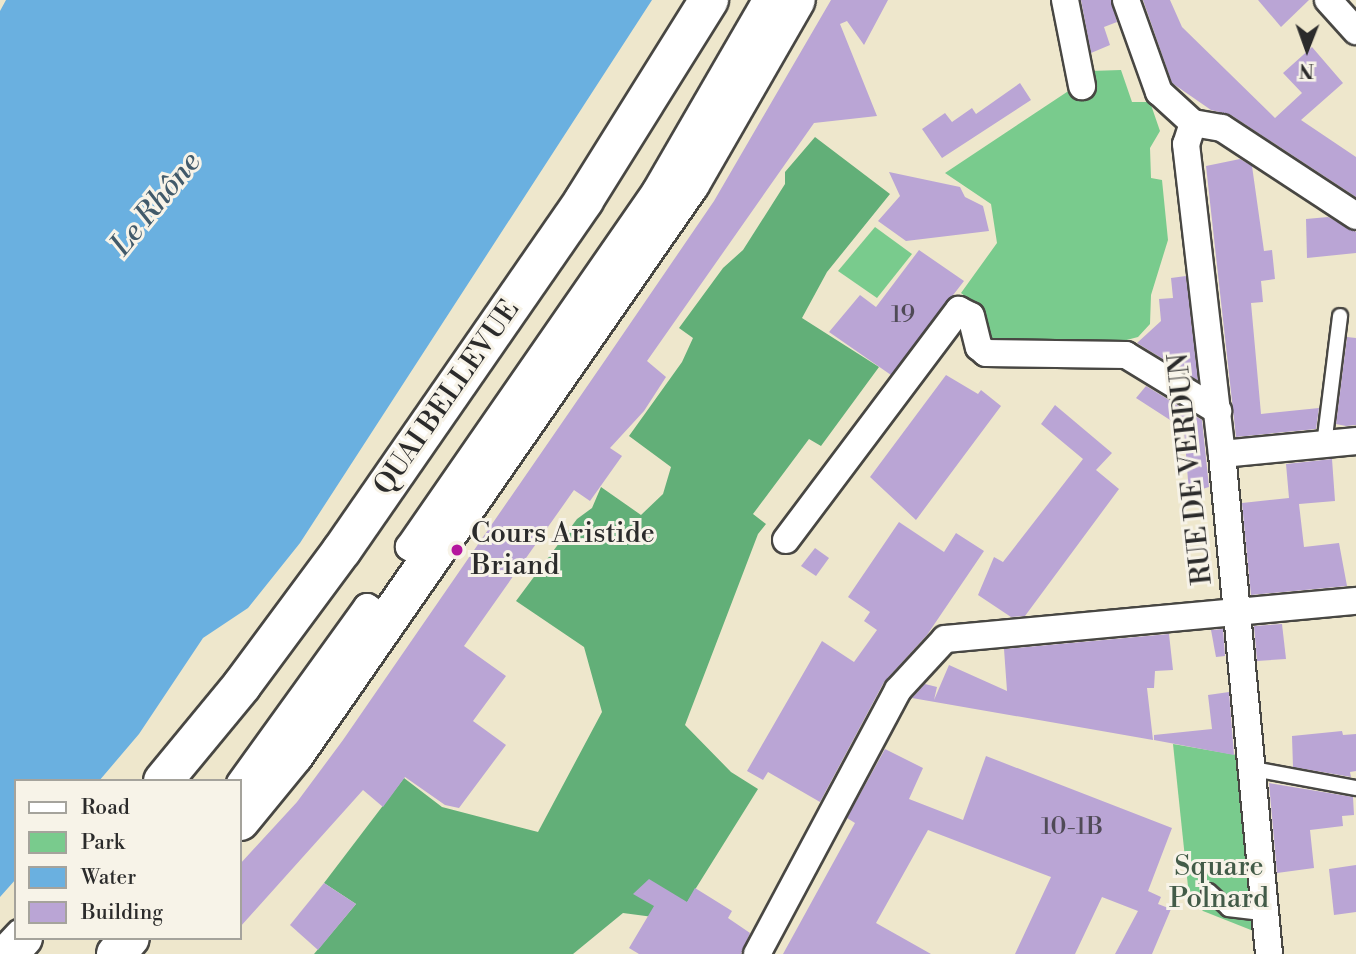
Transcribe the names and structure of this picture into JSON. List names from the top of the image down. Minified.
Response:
{"streets":{"main road":["QUAI BELLEVUE"],"street":["RUE DE VERDUN"]},"water":["Le Rhône"],"parks":["Square Polnard"],"places":["Cours Aristide Briand"],"house_numbers":["19","10-1B"],"legend":["Road","Park","Water","Building"],"north":"bottom"}
